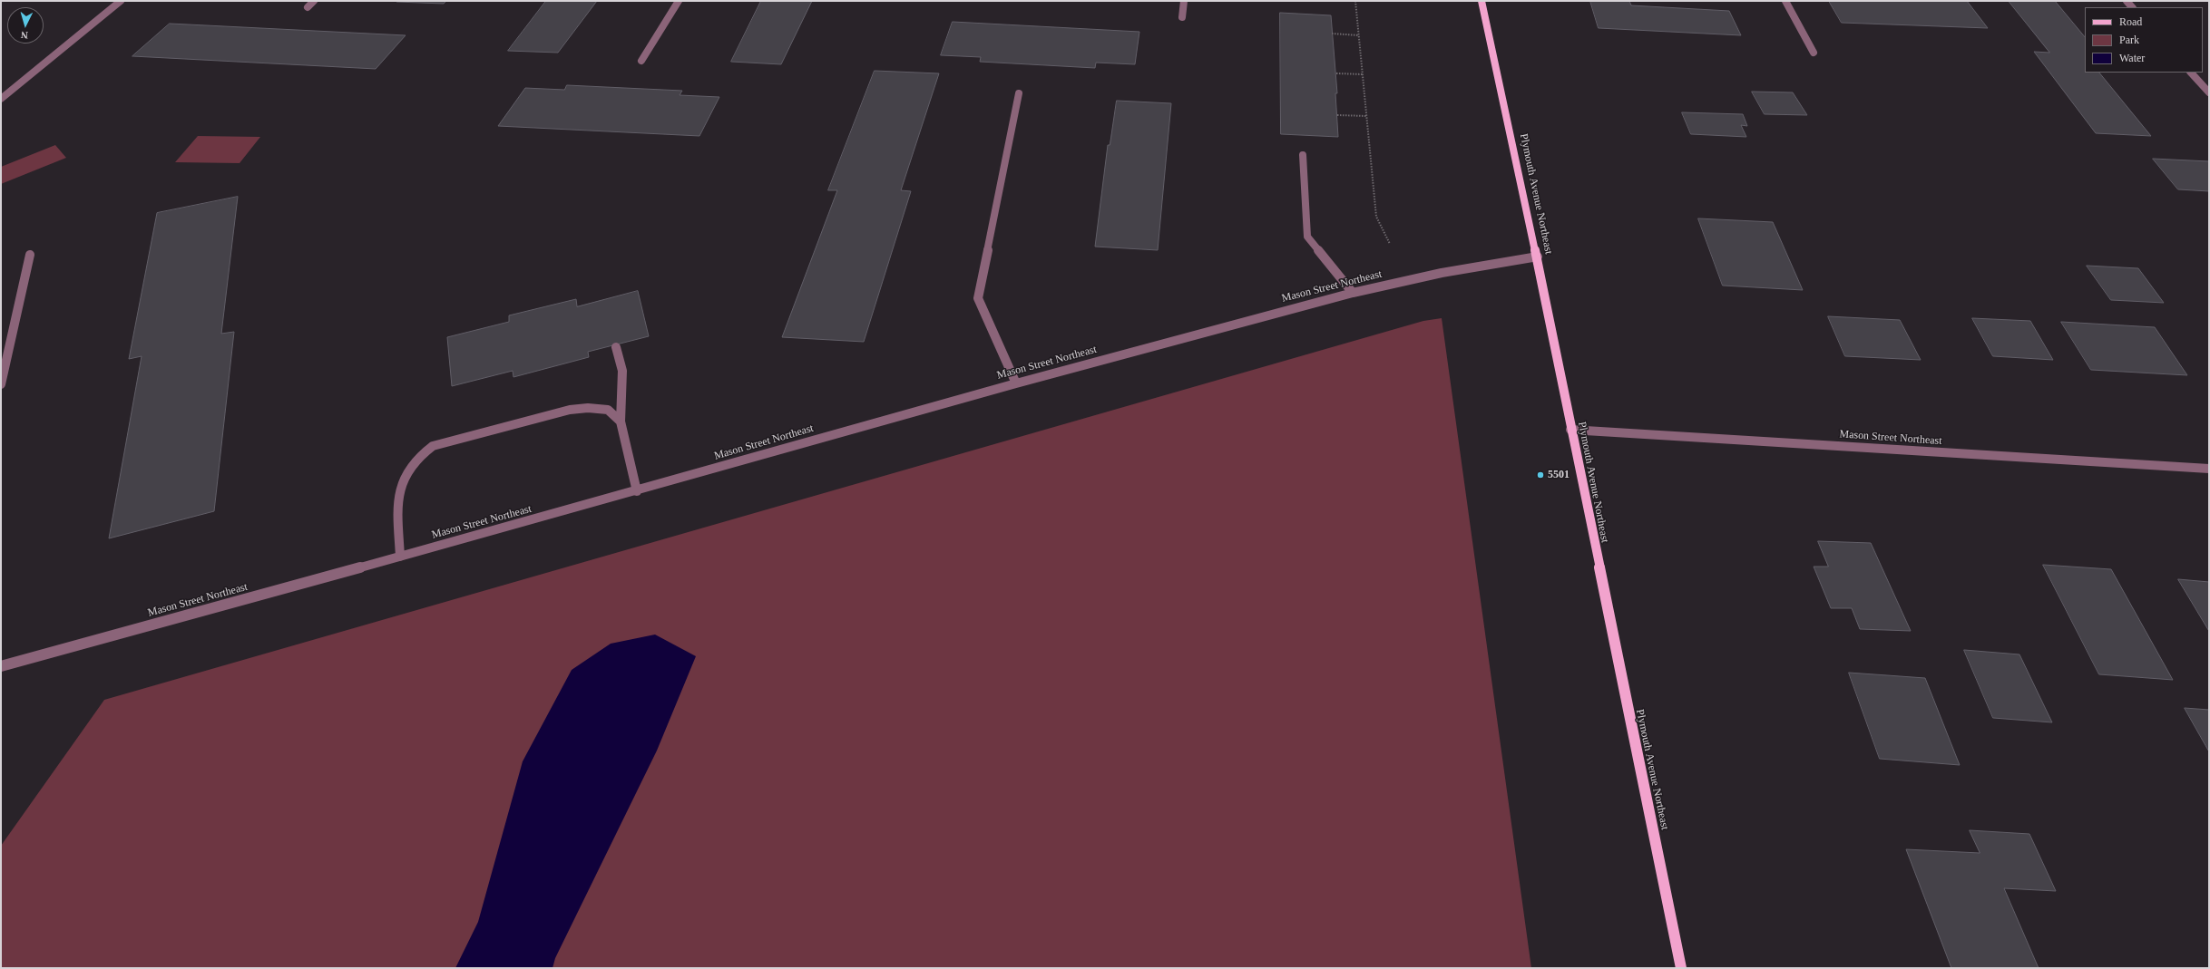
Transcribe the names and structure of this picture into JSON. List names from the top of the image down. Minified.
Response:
{"streets":{"main road":["Plymouth Avenue Northeast"],"street":["Mason Street Northeast"]},"crossings":[["Plymouth Avenue Northeast","Mason Street Northeast"]],"places":["5501"],"legend":["Road","Park","Water"],"north":"bottom"}
